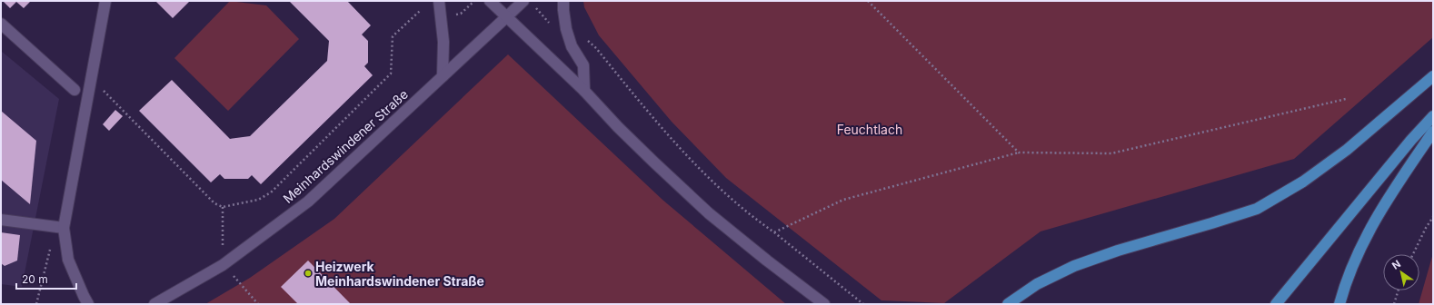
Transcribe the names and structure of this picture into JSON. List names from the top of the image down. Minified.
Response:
{"streets":{"street":["Meinhardswindener Straße"]},"parks":["Feuchtlach"],"places":["Heizwerk Meinhardswindener Straße"],"scale_bar":"20 m","north":"top left"}
